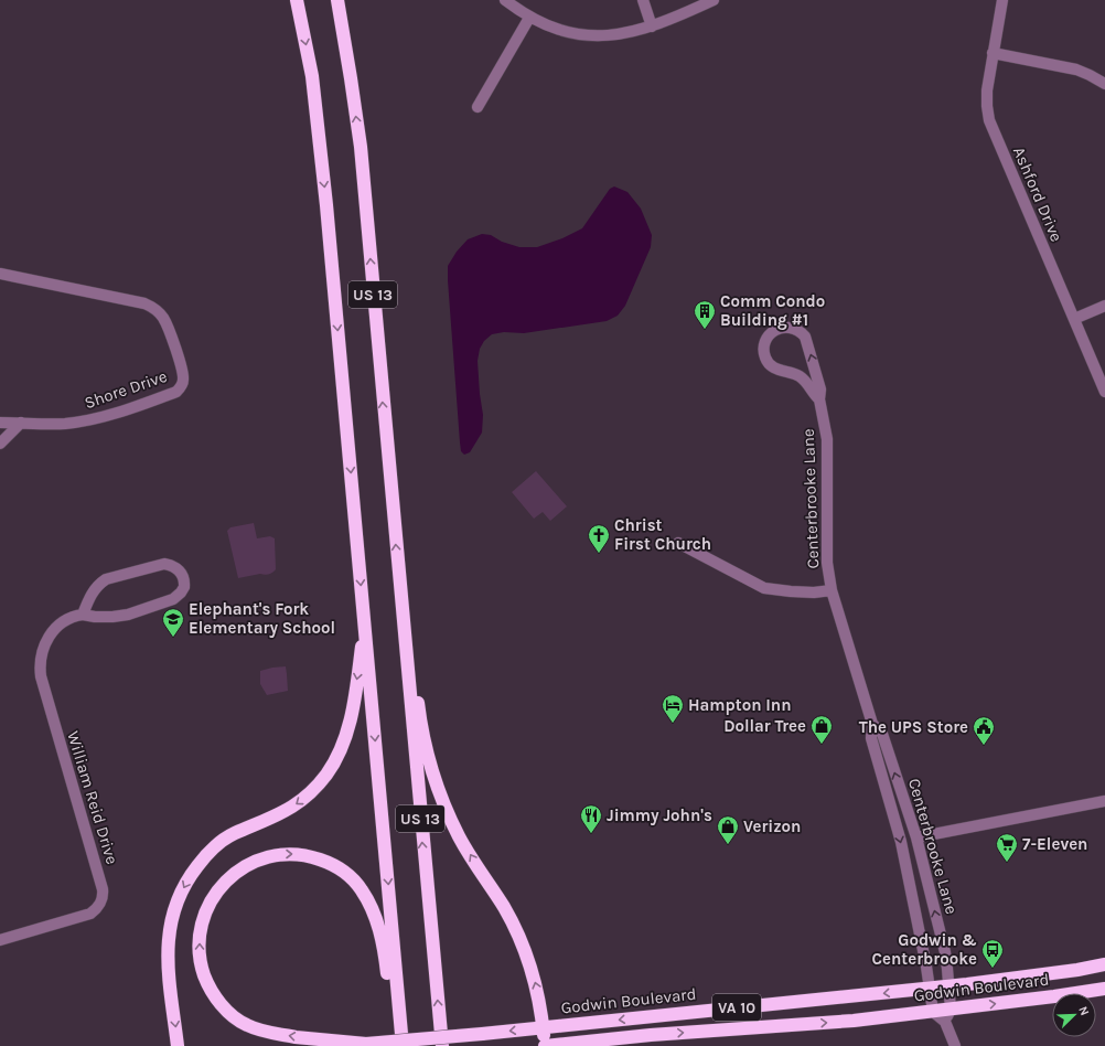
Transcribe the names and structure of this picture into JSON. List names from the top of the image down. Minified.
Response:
{"streets":{"highway":["US 13","Godwin Boulevard","VA 10"],"street":["Ashford Drive","Shore Drive","Centerbrooke Lane","William Reid Drive"]},"crossings":[["US 13","Godwin Boulevard"],["Centerbrooke Lane","Godwin Boulevard"]],"places":{"building":["Comm Condo Building #1"],"church":["Christ First Church"],"school or university":["Elephant's Fork Elementary School"],"hotel":["Hampton Inn"],"shop":["Dollar Tree","Verizon"],"public building":["The UPS Store"],"restaurant":["Jimmy John's"],"supermarket":["7-Eleven"],"bus stop":["Godwin & Centerbrooke"]},"north":"top right"}
